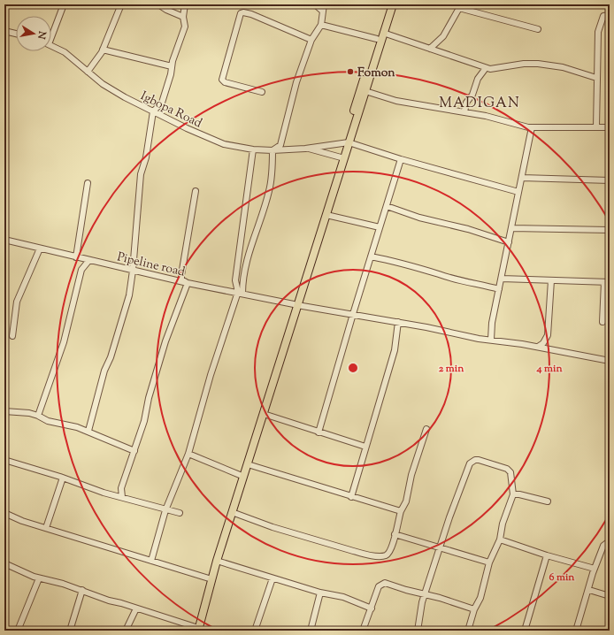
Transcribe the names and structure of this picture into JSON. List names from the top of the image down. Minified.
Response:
{"streets":{"street":["Igbopa Road","Pipeline road"]},"districts":["MADIGAN"],"places":["Fomon"],"north":"right","rings":["2 min","4 min","6 min"]}
